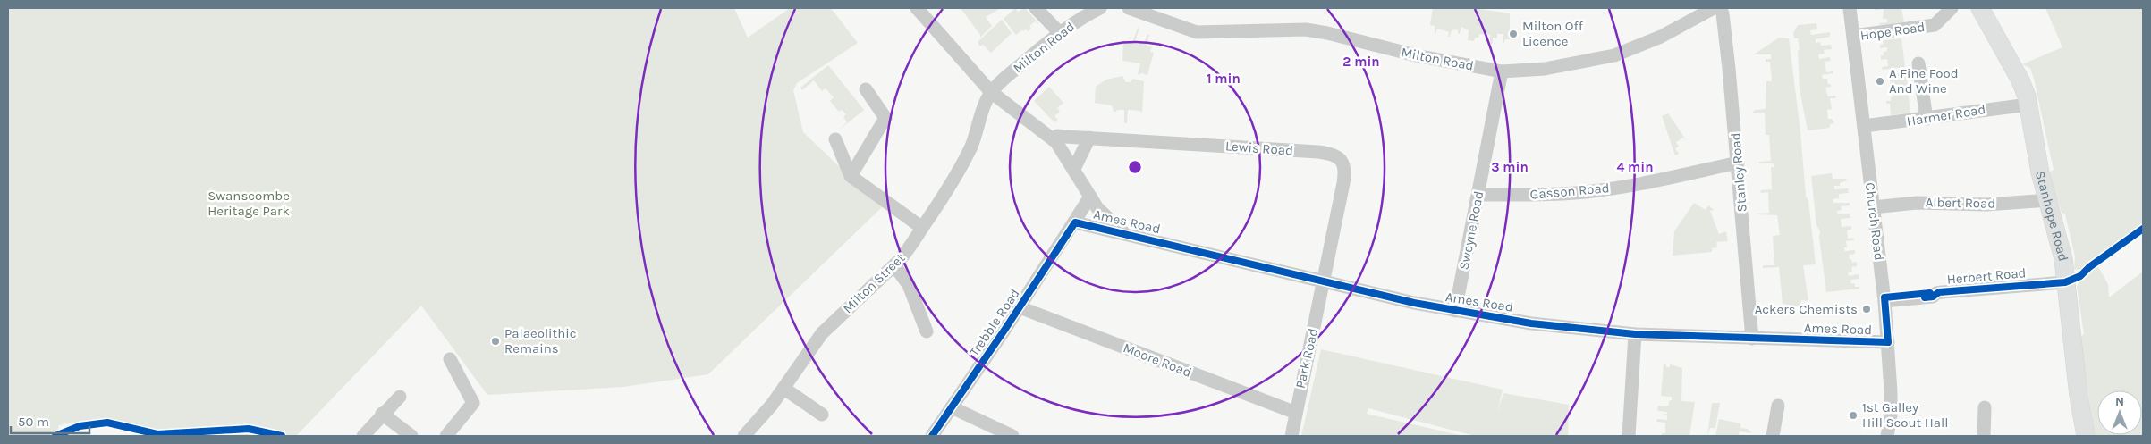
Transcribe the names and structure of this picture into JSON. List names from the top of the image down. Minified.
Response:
{"streets":{"main road":["Stanhope Road"],"street":["Hope Road","Milton Road","Harmer Road","Lewis Road","Stanley Road","Gasson Road","Albert Road","Ames Road","Church Road","Sweyne Road","Herbert Road","Milton Street","Trebble Road","Park Road","Moore Road"]},"crossings":[["Hope Road","Church Road"],["Milton Road","Ames Road"],["Milton Road","Sweyne Road"],["Milton Road","Milton Street"],["Harmer Road","Stanhope Road"],["Harmer Road","Church Road"],["Lewis Road","Ames Road"],["Lewis Road","Park Road"],["Stanley Road","Gasson Road"],["Stanley Road","Ames Road"],["Gasson Road","Sweyne Road"],["Albert Road","Stanhope Road"],["Albert Road","Church Road"],["Stanhope Road","Herbert Road"],["Ames Road","Church Road"],["Ames Road","Sweyne Road"],["Ames Road","Milton Street"],["Ames Road","Trebble Road"],["Ames Road","Park Road"],["Church Road","Herbert Road"],["Trebble Road","Moore Road"],["Park Road","Moore Road"]],"parks":["Swanscombe Heritage Park"],"places":["Milton Off Licence","A Fine Food And Wine","Ackers Chemists","Palaeolithic Remains","1st Galley Hill Scout Hall"],"scale_bar":"50 m","north":"top","rings":["2 min","1 min","3 min","4 min"]}
